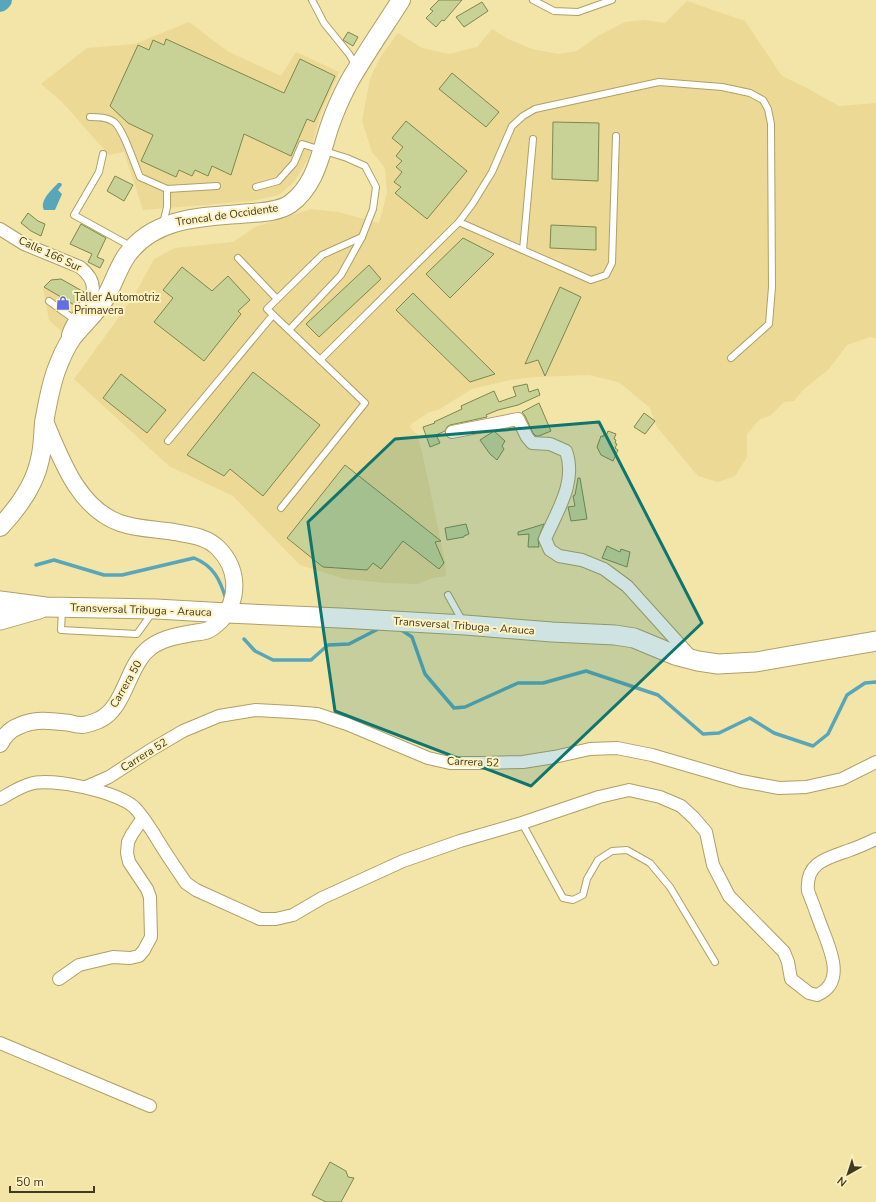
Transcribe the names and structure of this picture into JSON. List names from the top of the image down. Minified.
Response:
{"streets":{"highway":["Transversal Tribuga - Arauca"],"main road":["Troncal de Occidente","Carrera 50"],"street":["Calle 166 Sur","Carrera 52"]},"crossings":[["Troncal de Occidente","Calle 166 Sur"],["Transversal Tribuga - Arauca","Carrera 50"]],"places":{"shop":["Taller Automotriz Primavera"]},"scale_bar":"50 m","north":"bottom left"}
